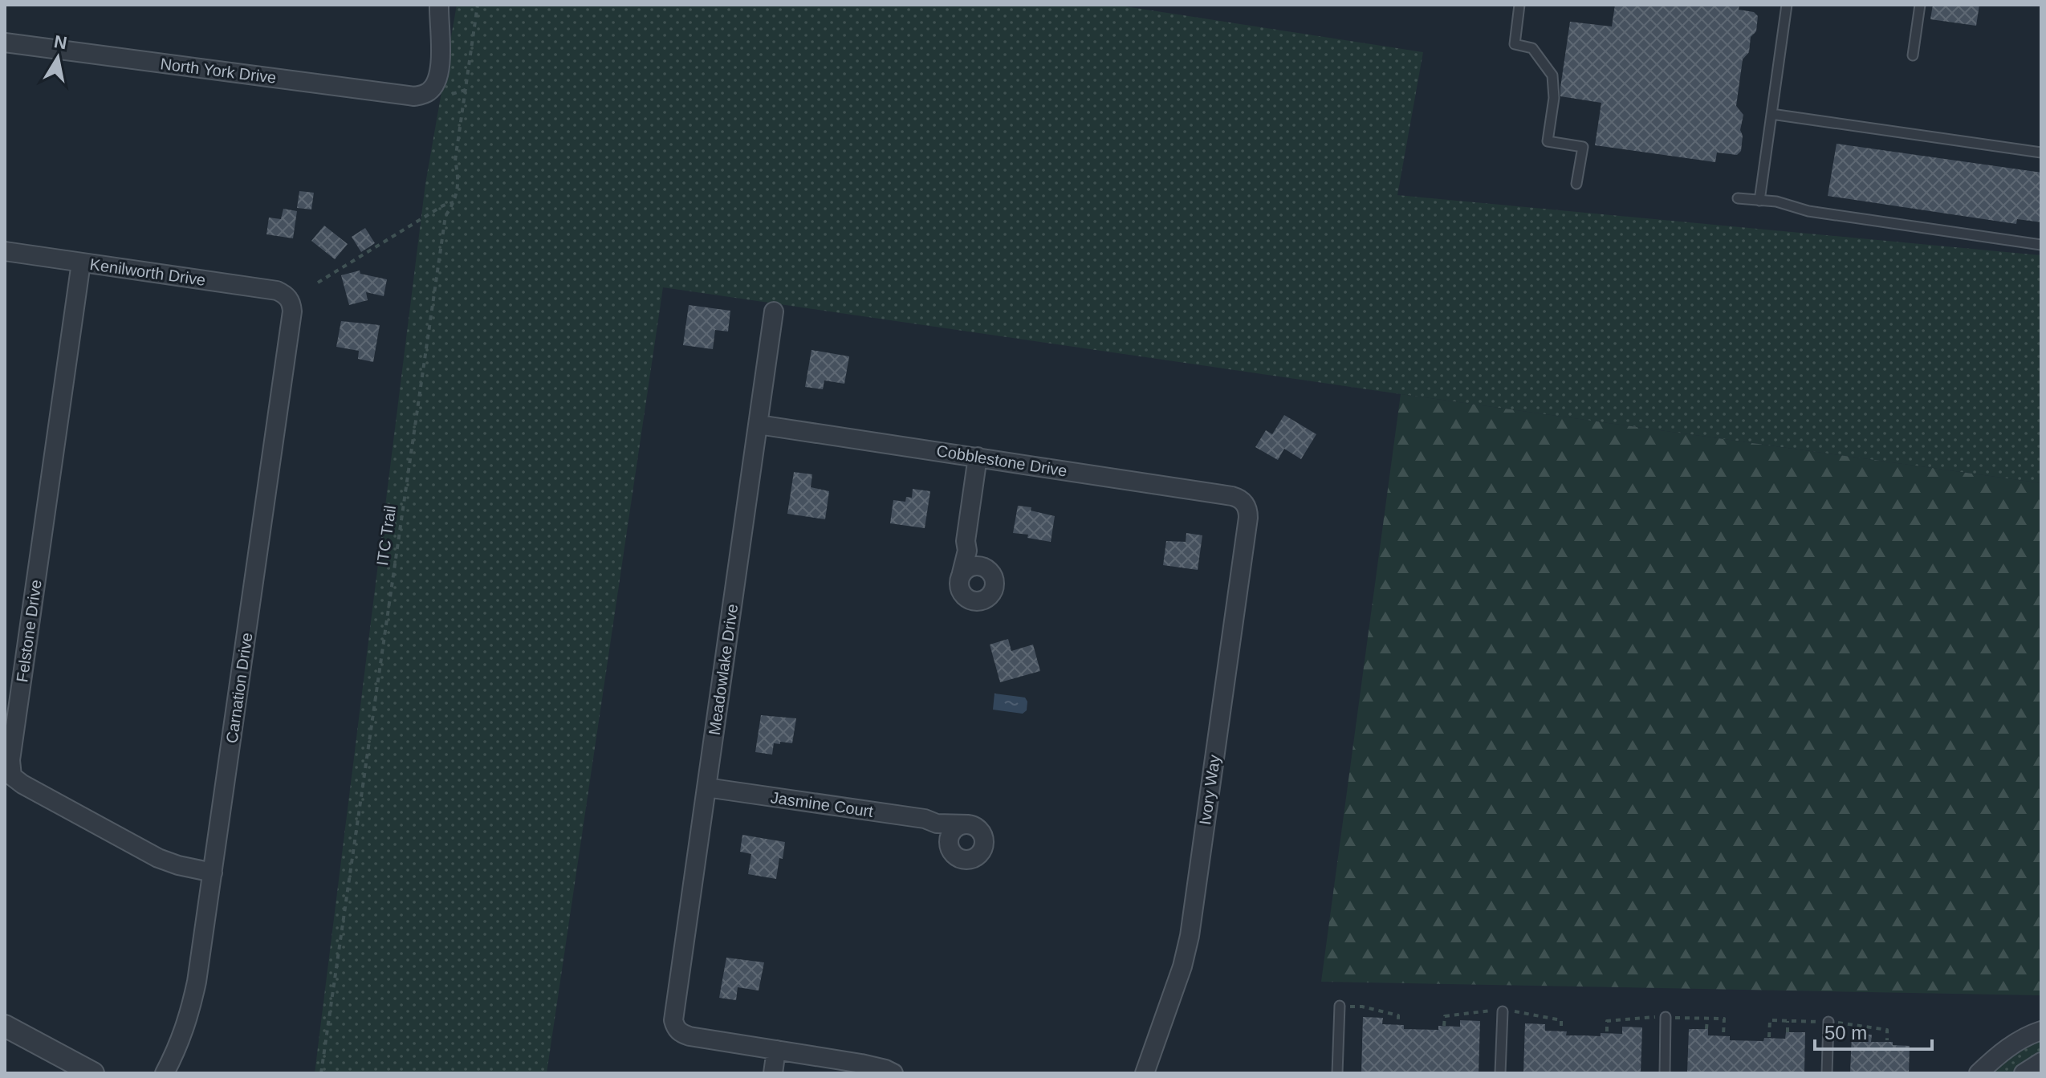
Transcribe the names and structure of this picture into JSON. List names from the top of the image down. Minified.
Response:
{"streets":{"street":["North York Drive","Kenilworth Drive","Cobblestone Drive","Felstone Drive","Meadowlake Drive","Carnation Drive","Ivory Way","Jasmine Court"],"path":["ITC Trail"]},"crossings":[["Kenilworth Drive","Felstone Drive"],["Kenilworth Drive","Carnation Drive"],["Cobblestone Drive","Meadowlake Drive"],["Cobblestone Drive","Ivory Way"],["Felstone Drive","Carnation Drive"],["Meadowlake Drive","Jasmine Court"]],"scale_bar":"50 m","north":"top"}
